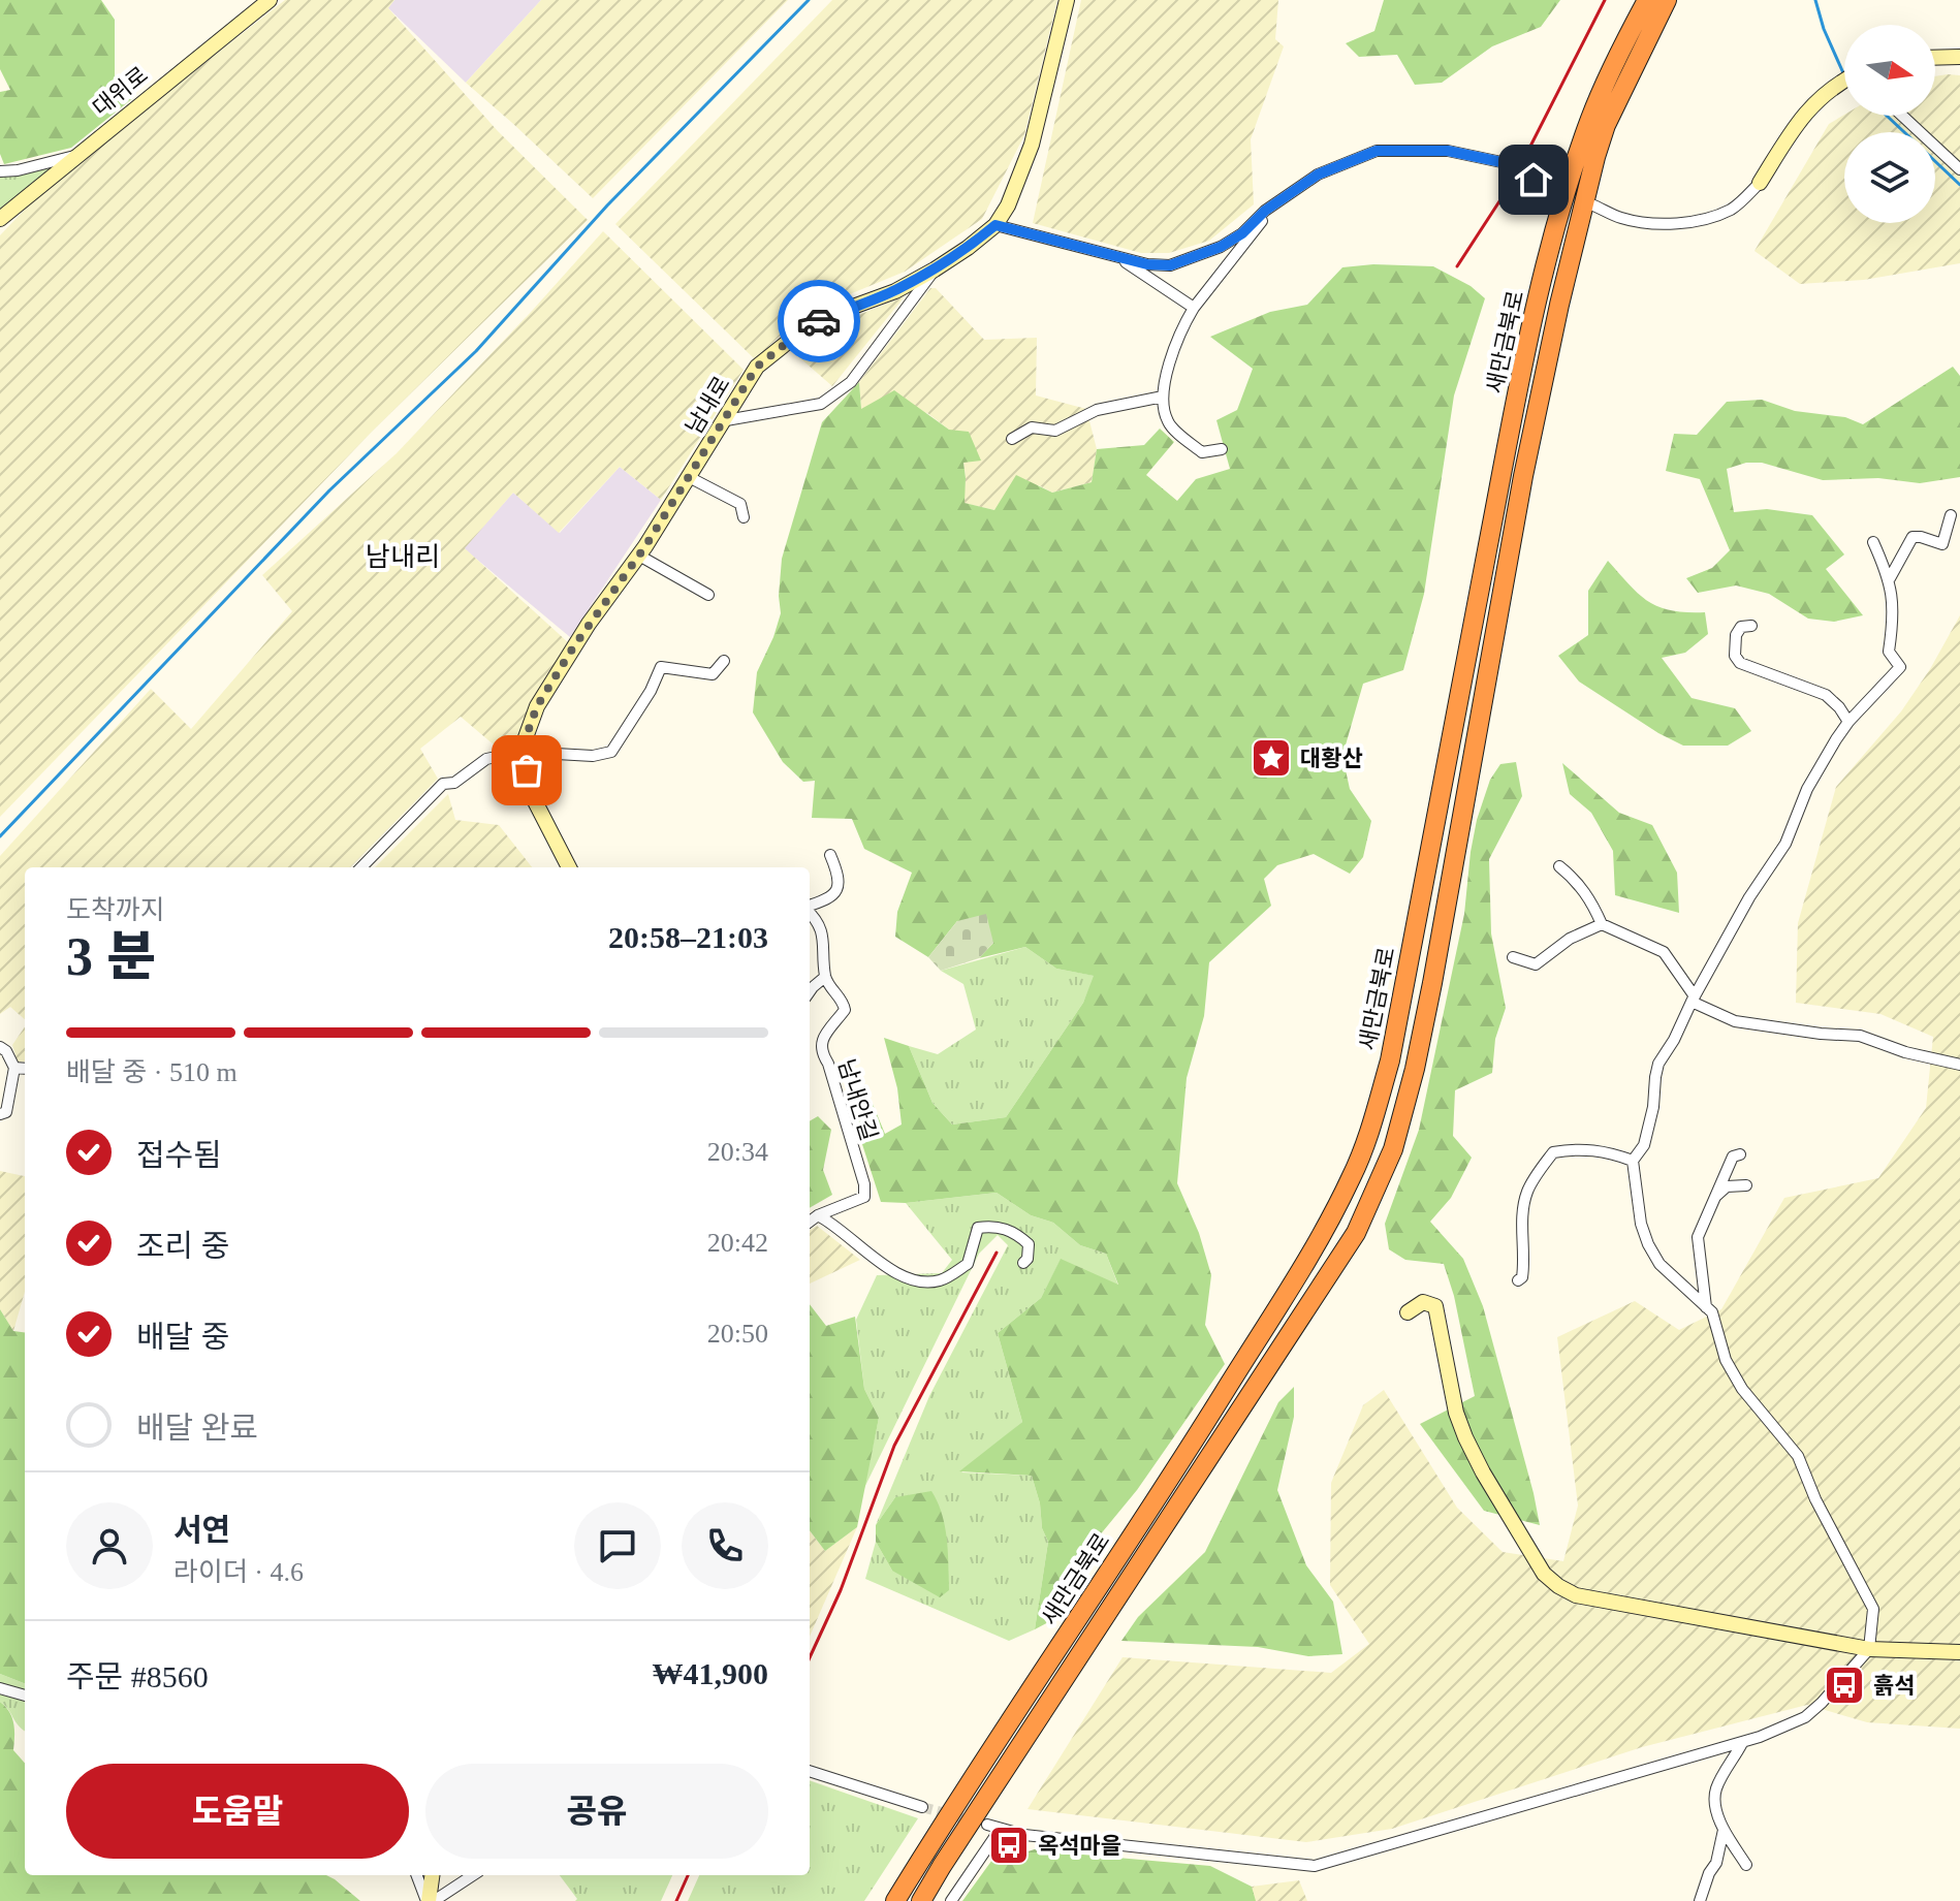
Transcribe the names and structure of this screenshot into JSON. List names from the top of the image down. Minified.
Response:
{"streets":{"highway":["새만금북로"],"street":["대위로","남내로","남내안길"]},"districts":["남내리"],"places":{"place":["대황산"],"bus stop":["흙석","옥석마을"]},"north":"right","page":{"heading":["3 분","도착까지","20:58–21:03"],"panel":["서연","라이더 · 4.6","주문 #8560","₩41,900"],"bar":"배달 중 · 510 m","list":[["접수됨","20:34"],["조리 중","20:42"],["배달 중","20:50"],"배달 완료"],"buttons":["도움말","공유"]}}
